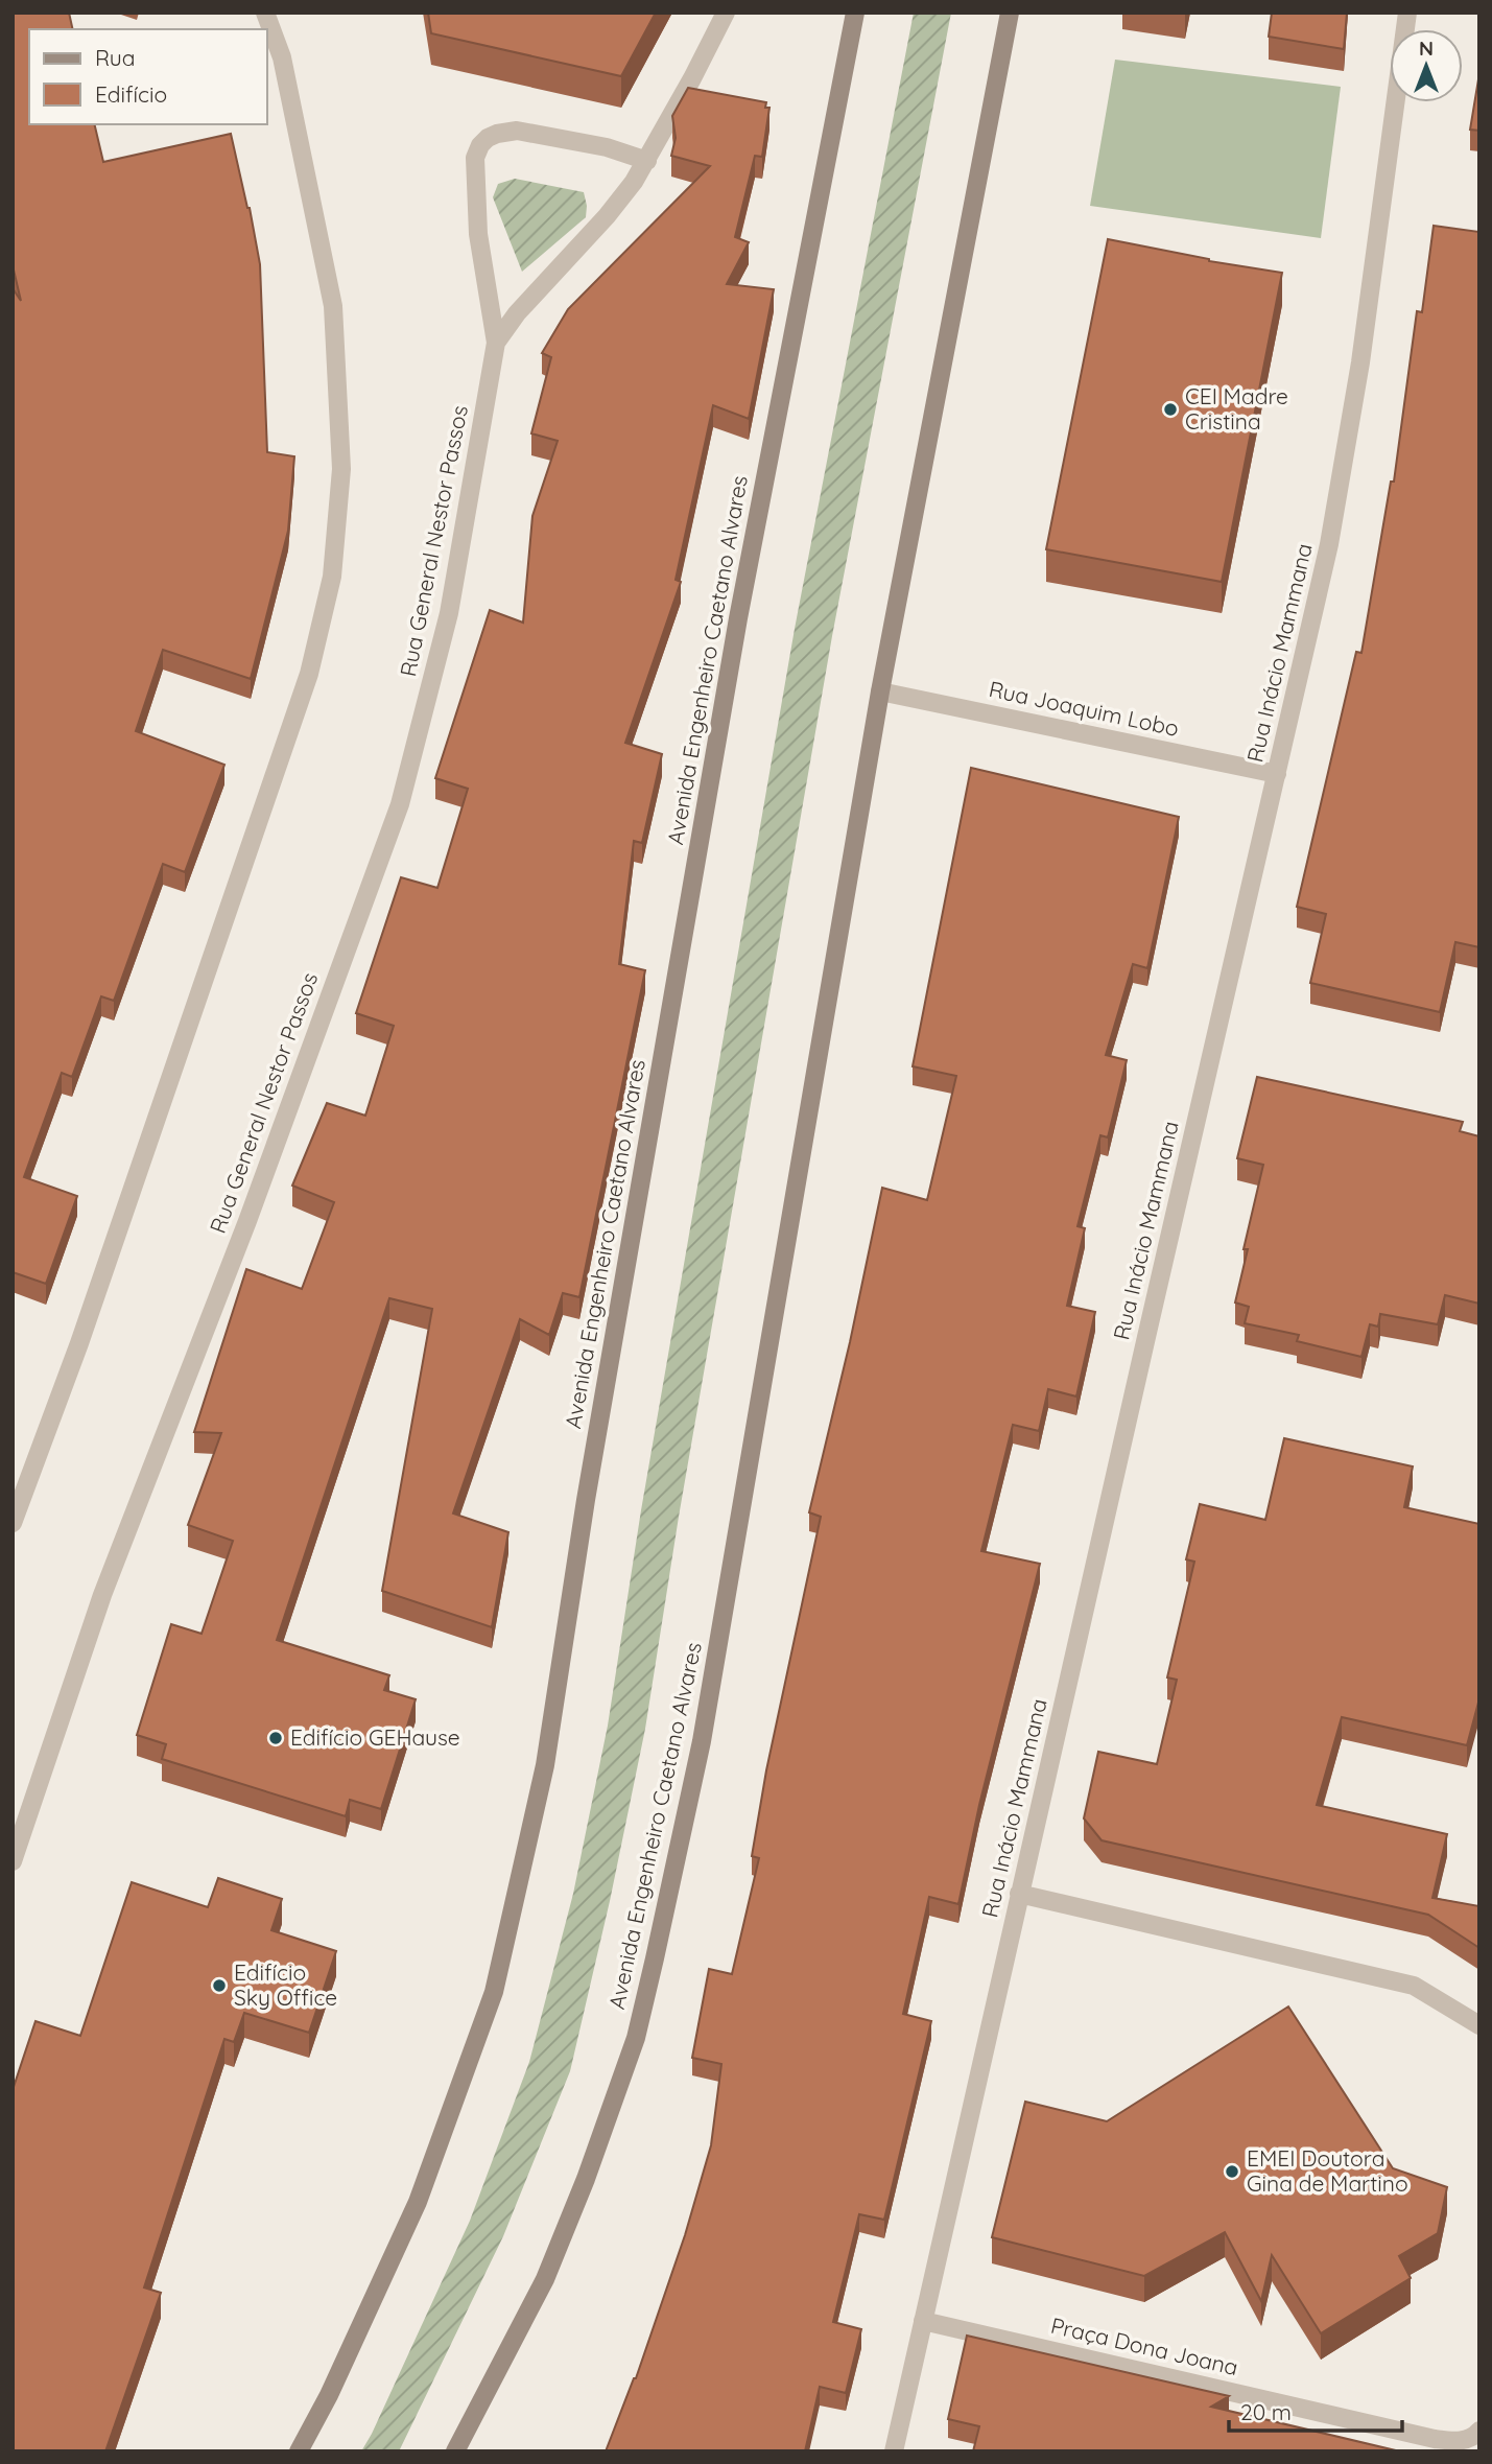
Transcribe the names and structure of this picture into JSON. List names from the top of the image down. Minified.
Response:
{"streets":{"street":["Rua General Nestor Passos","Rua Inácio Mammana","Avenida Engenheiro Caetano Alvares","Rua Joaquim Lobo","Praça Dona Joana"]},"crossings":[["Rua Inácio Mammana","Rua Joaquim Lobo"],["Rua Inácio Mammana","Praça Dona Joana"],["Avenida Engenheiro Caetano Alvares","Rua Joaquim Lobo"]],"places":["CEI Madre Cristina","Edifício GEHause","Edifício Sky Office","EMEI Doutora Gina de Martino"],"legend":["Rua","Edifício"],"scale_bar":"20 m","north":"top"}
